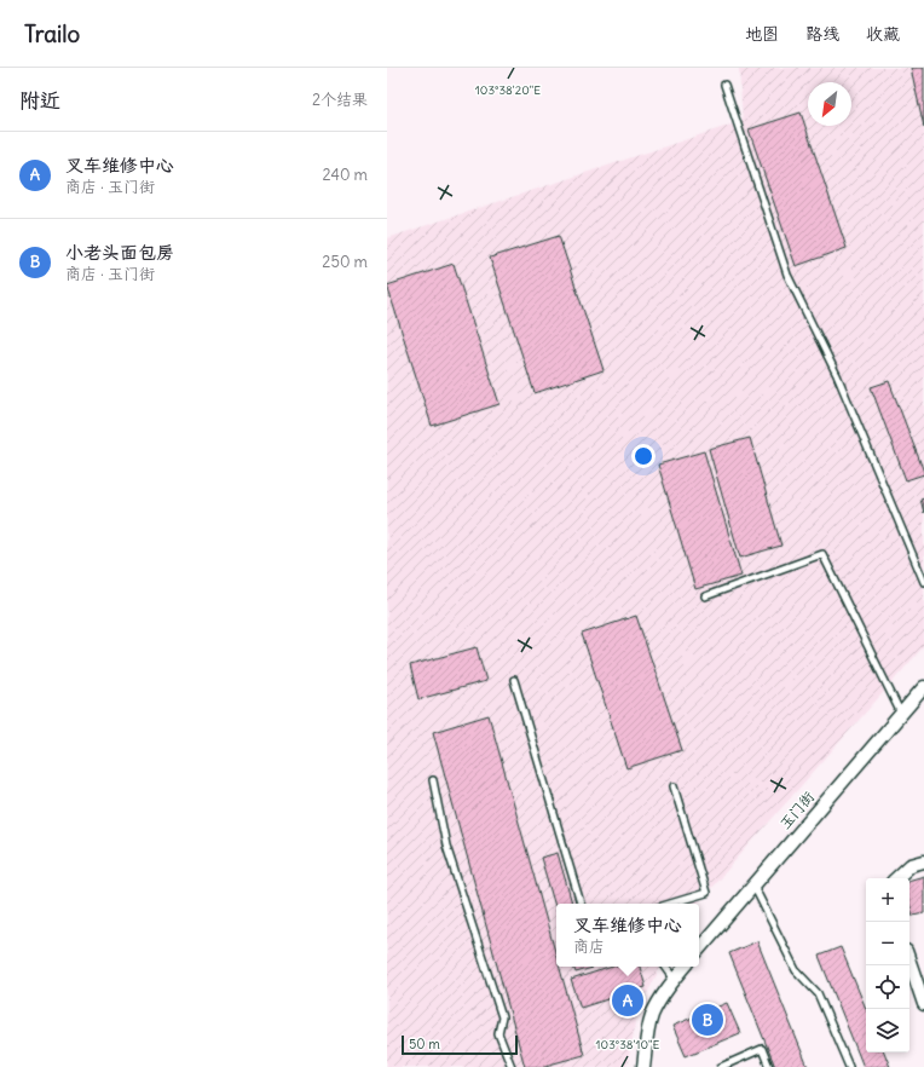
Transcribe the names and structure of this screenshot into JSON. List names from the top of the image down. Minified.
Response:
{"streets":{"street":["玉门街"]},"scale_bar":"50 m","north":"bottom left","page":{"header":"Trailo","nav":["地图","路线","收藏"],"heading":["附近","2个结果"],"list":[{"mark":"A","name":"叉车维修中心","note":"商店 · 玉门街","value":"240 m"},{"mark":"B","name":"小老头面包房","note":"商店 · 玉门街","value":"250 m"}],"map_buttons":["+","−"],"popup":["叉车维修中心","商店"],"pins":["A","B"],"scale":"50 m"},"coordinates":["103°38'20\"E","103°38'10\"E"]}
